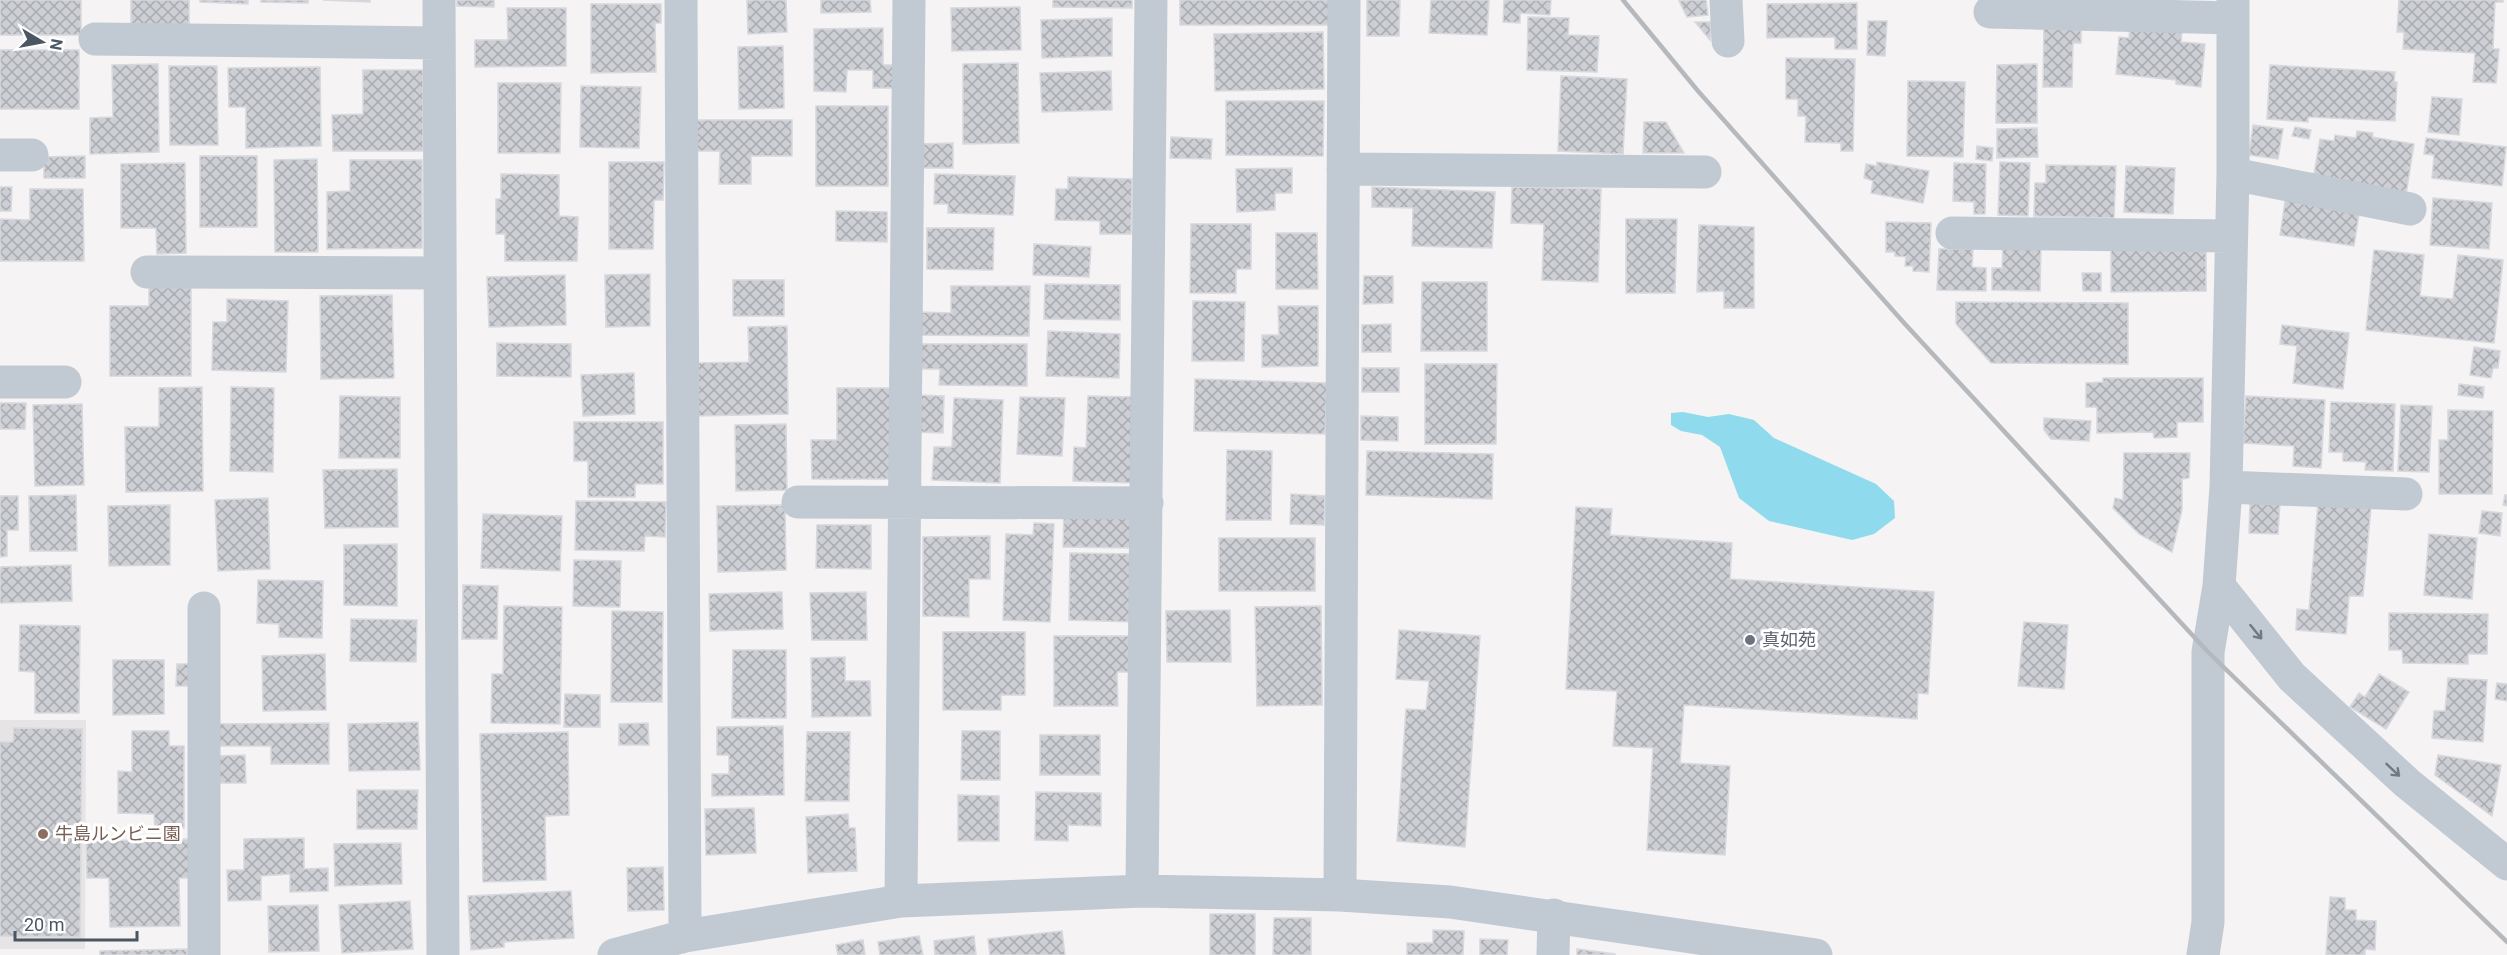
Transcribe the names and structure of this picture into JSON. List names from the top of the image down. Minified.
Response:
{"places":["真如苑","牛島ルンビニ園"],"scale_bar":"20 m","north":"right"}
